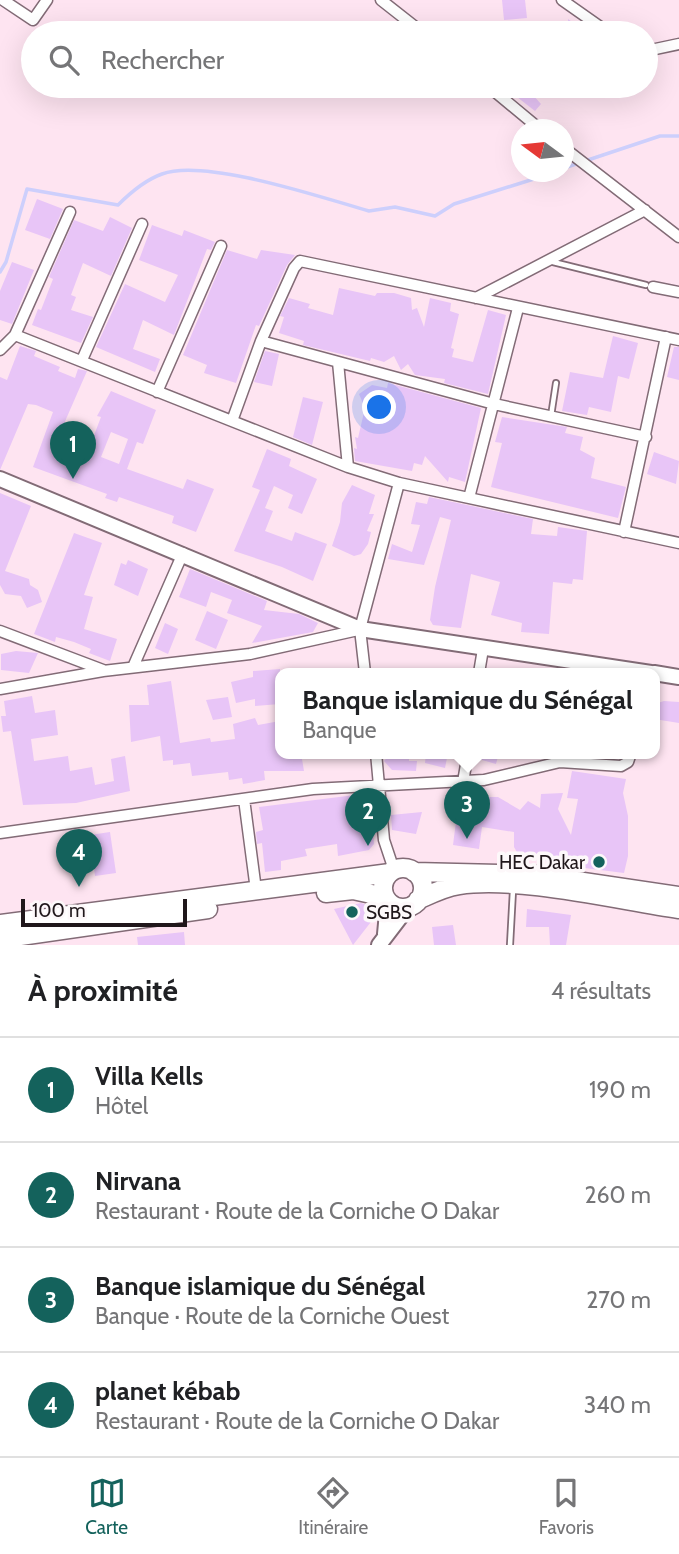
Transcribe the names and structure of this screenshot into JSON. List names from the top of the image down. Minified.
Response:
{"places":["HEC Dakar","SGBS"],"scale_bar":"100 m","north":"left","page":{"search":"Rechercher","pins":["1","3","2","4"],"popup":["Banque islamique du Sénégal","Banque"],"scale":"100 m","heading":["À proximité","4 résultats"],"list":[{"mark":"1","name":"Villa Kells","note":"Hôtel","value":"190 m"},{"mark":"2","name":"Nirvana","note":"Restaurant · Route de la Corniche O Dakar","value":"260 m"},{"mark":"3","name":"Banque islamique du Sénégal","note":"Banque · Route de la Corniche Ouest","value":"270 m"},{"mark":"4","name":"planet kébab","note":"Restaurant · Route de la Corniche O Dakar","value":"340 m"}],"nav":["Carte","Itinéraire","Favoris"]}}
